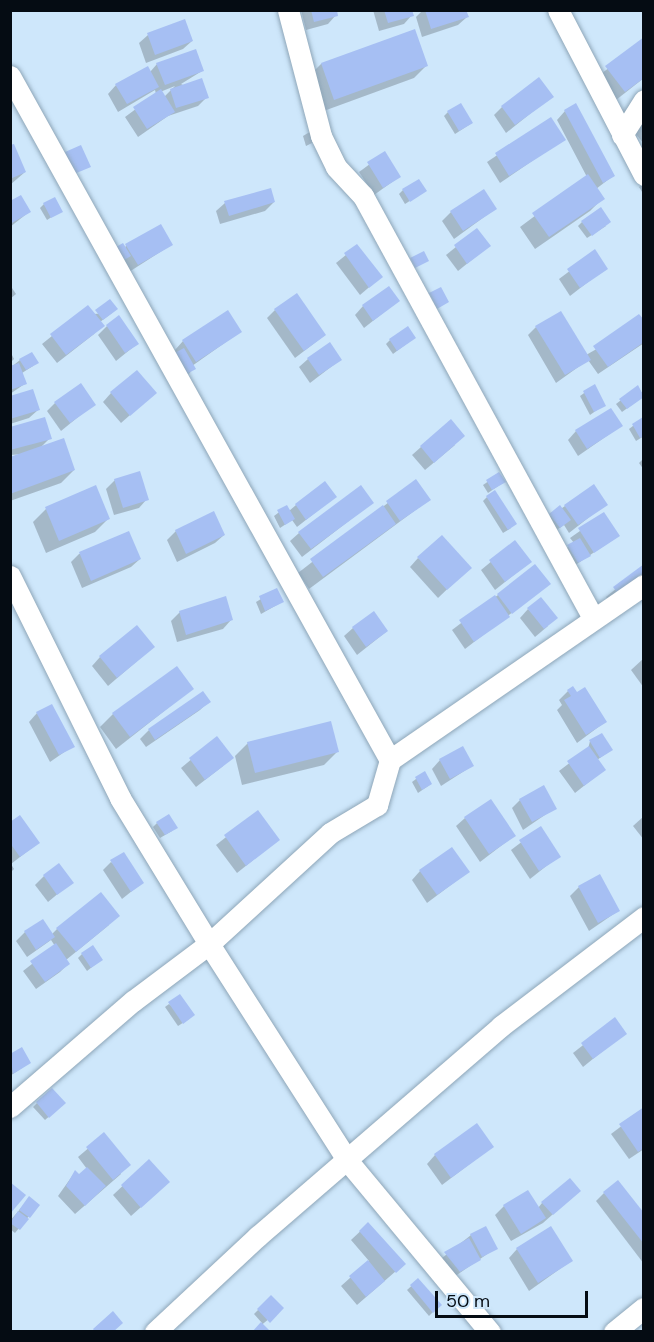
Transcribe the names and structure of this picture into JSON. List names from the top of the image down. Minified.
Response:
{"scale_bar":"50 m"}
